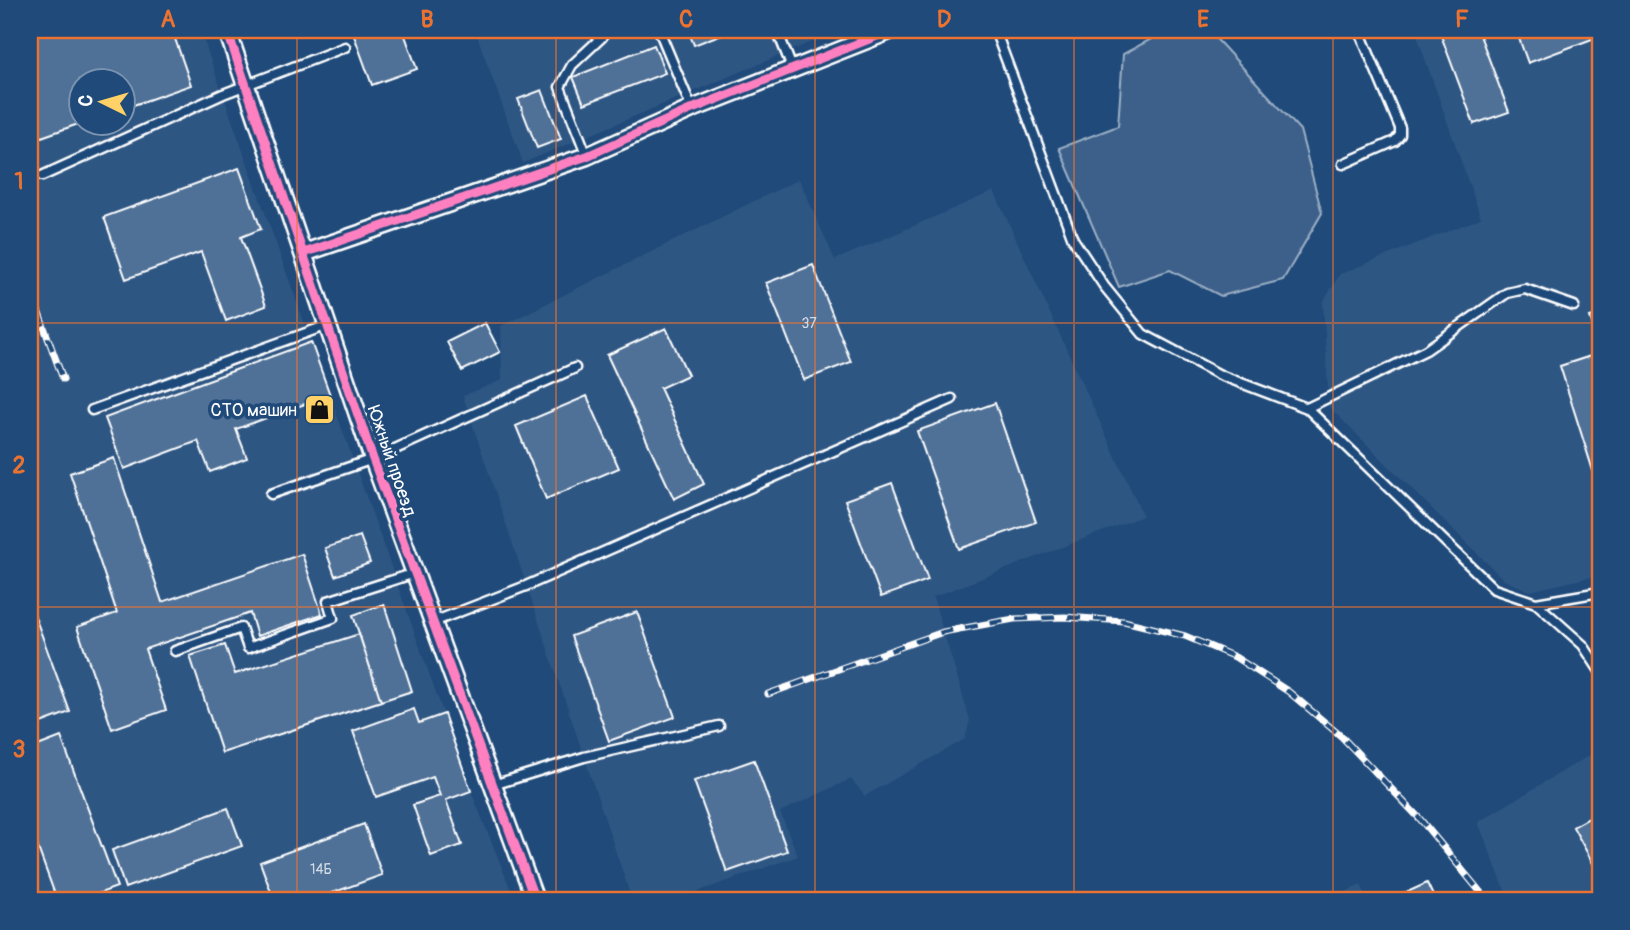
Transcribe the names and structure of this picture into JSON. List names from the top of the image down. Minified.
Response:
{"streets":{"street":["Южный проезд"]},"places":{"shop":["СТО машин"]},"house_numbers":["37","14Б"],"north":"left","grid":{"columns":["A","B","C","D","E","F"],"rows":["1","2","3"]}}
